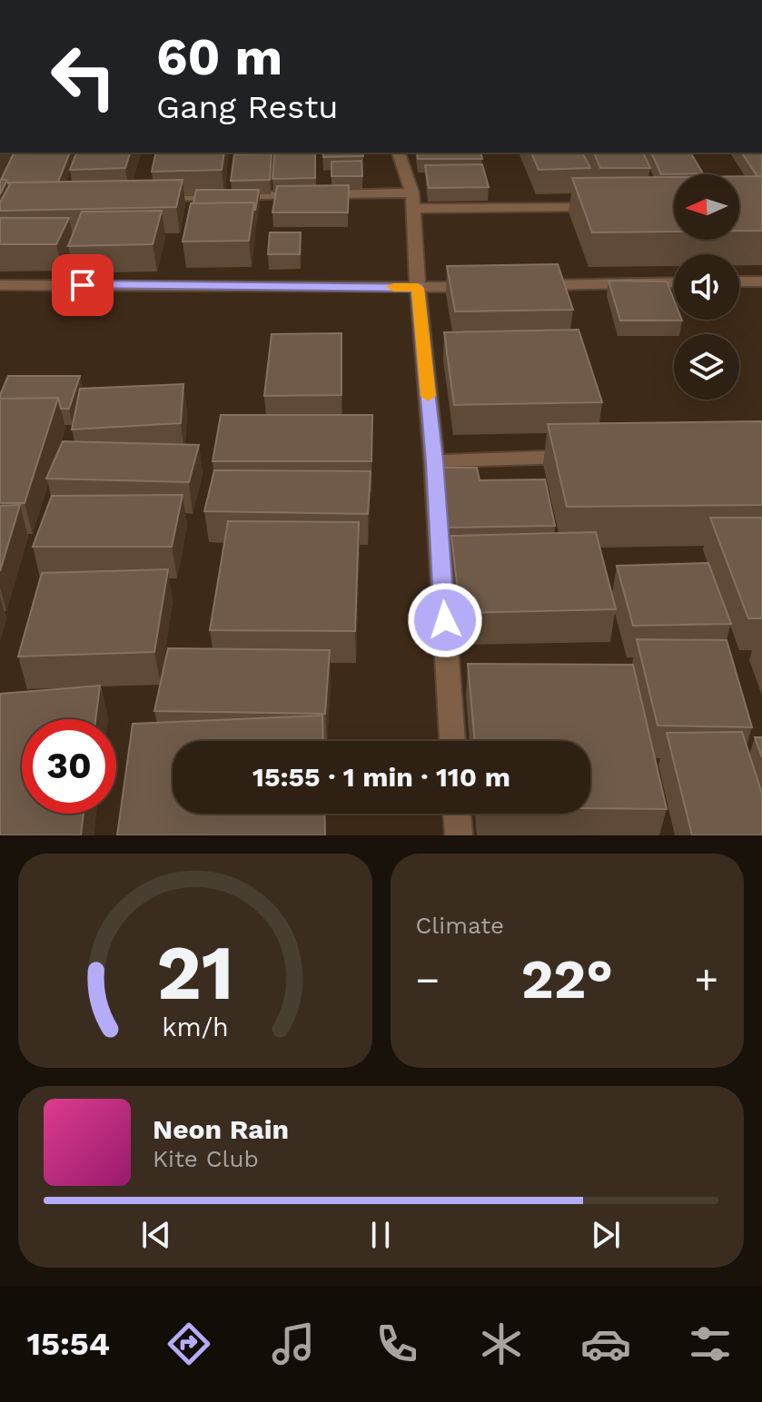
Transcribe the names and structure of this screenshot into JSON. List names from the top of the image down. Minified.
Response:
{"north":"left","page":{"turn":["60 m","Gang Restu"],"limit":"30","trip":"15:55 · 1 min · 110 m","tile":"Climate","heat":["−","22°","+"],"song":["Neon Rain","Kite Club"],"tabs":"15:54","gauge":["21","km/h"]}}
